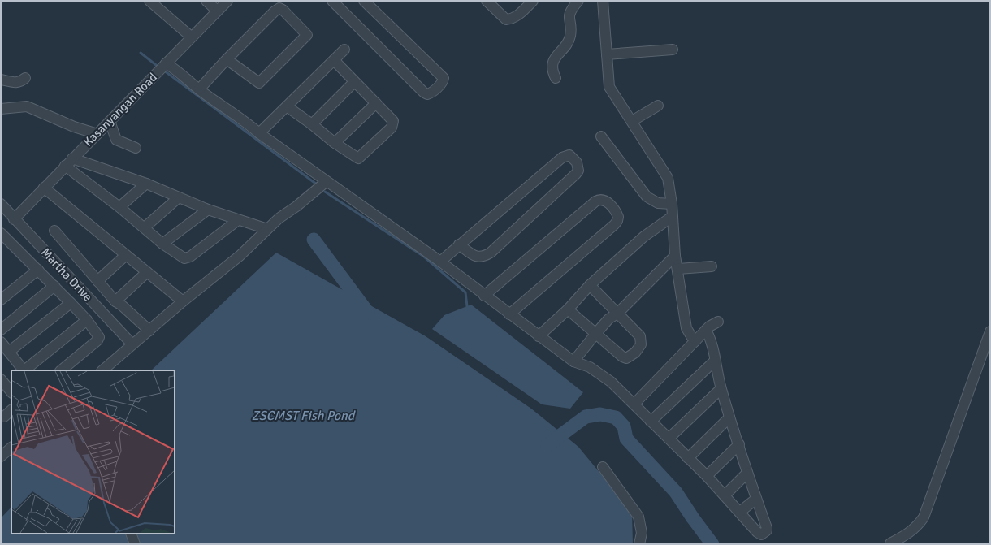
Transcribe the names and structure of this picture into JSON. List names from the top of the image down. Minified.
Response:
{"streets":{"street":["Kasanyangan Road","Martha Drive"]},"crossings":[["Kasanyangan Road","Martha Drive"]],"water":["ZSCMST Fish Pond"]}
